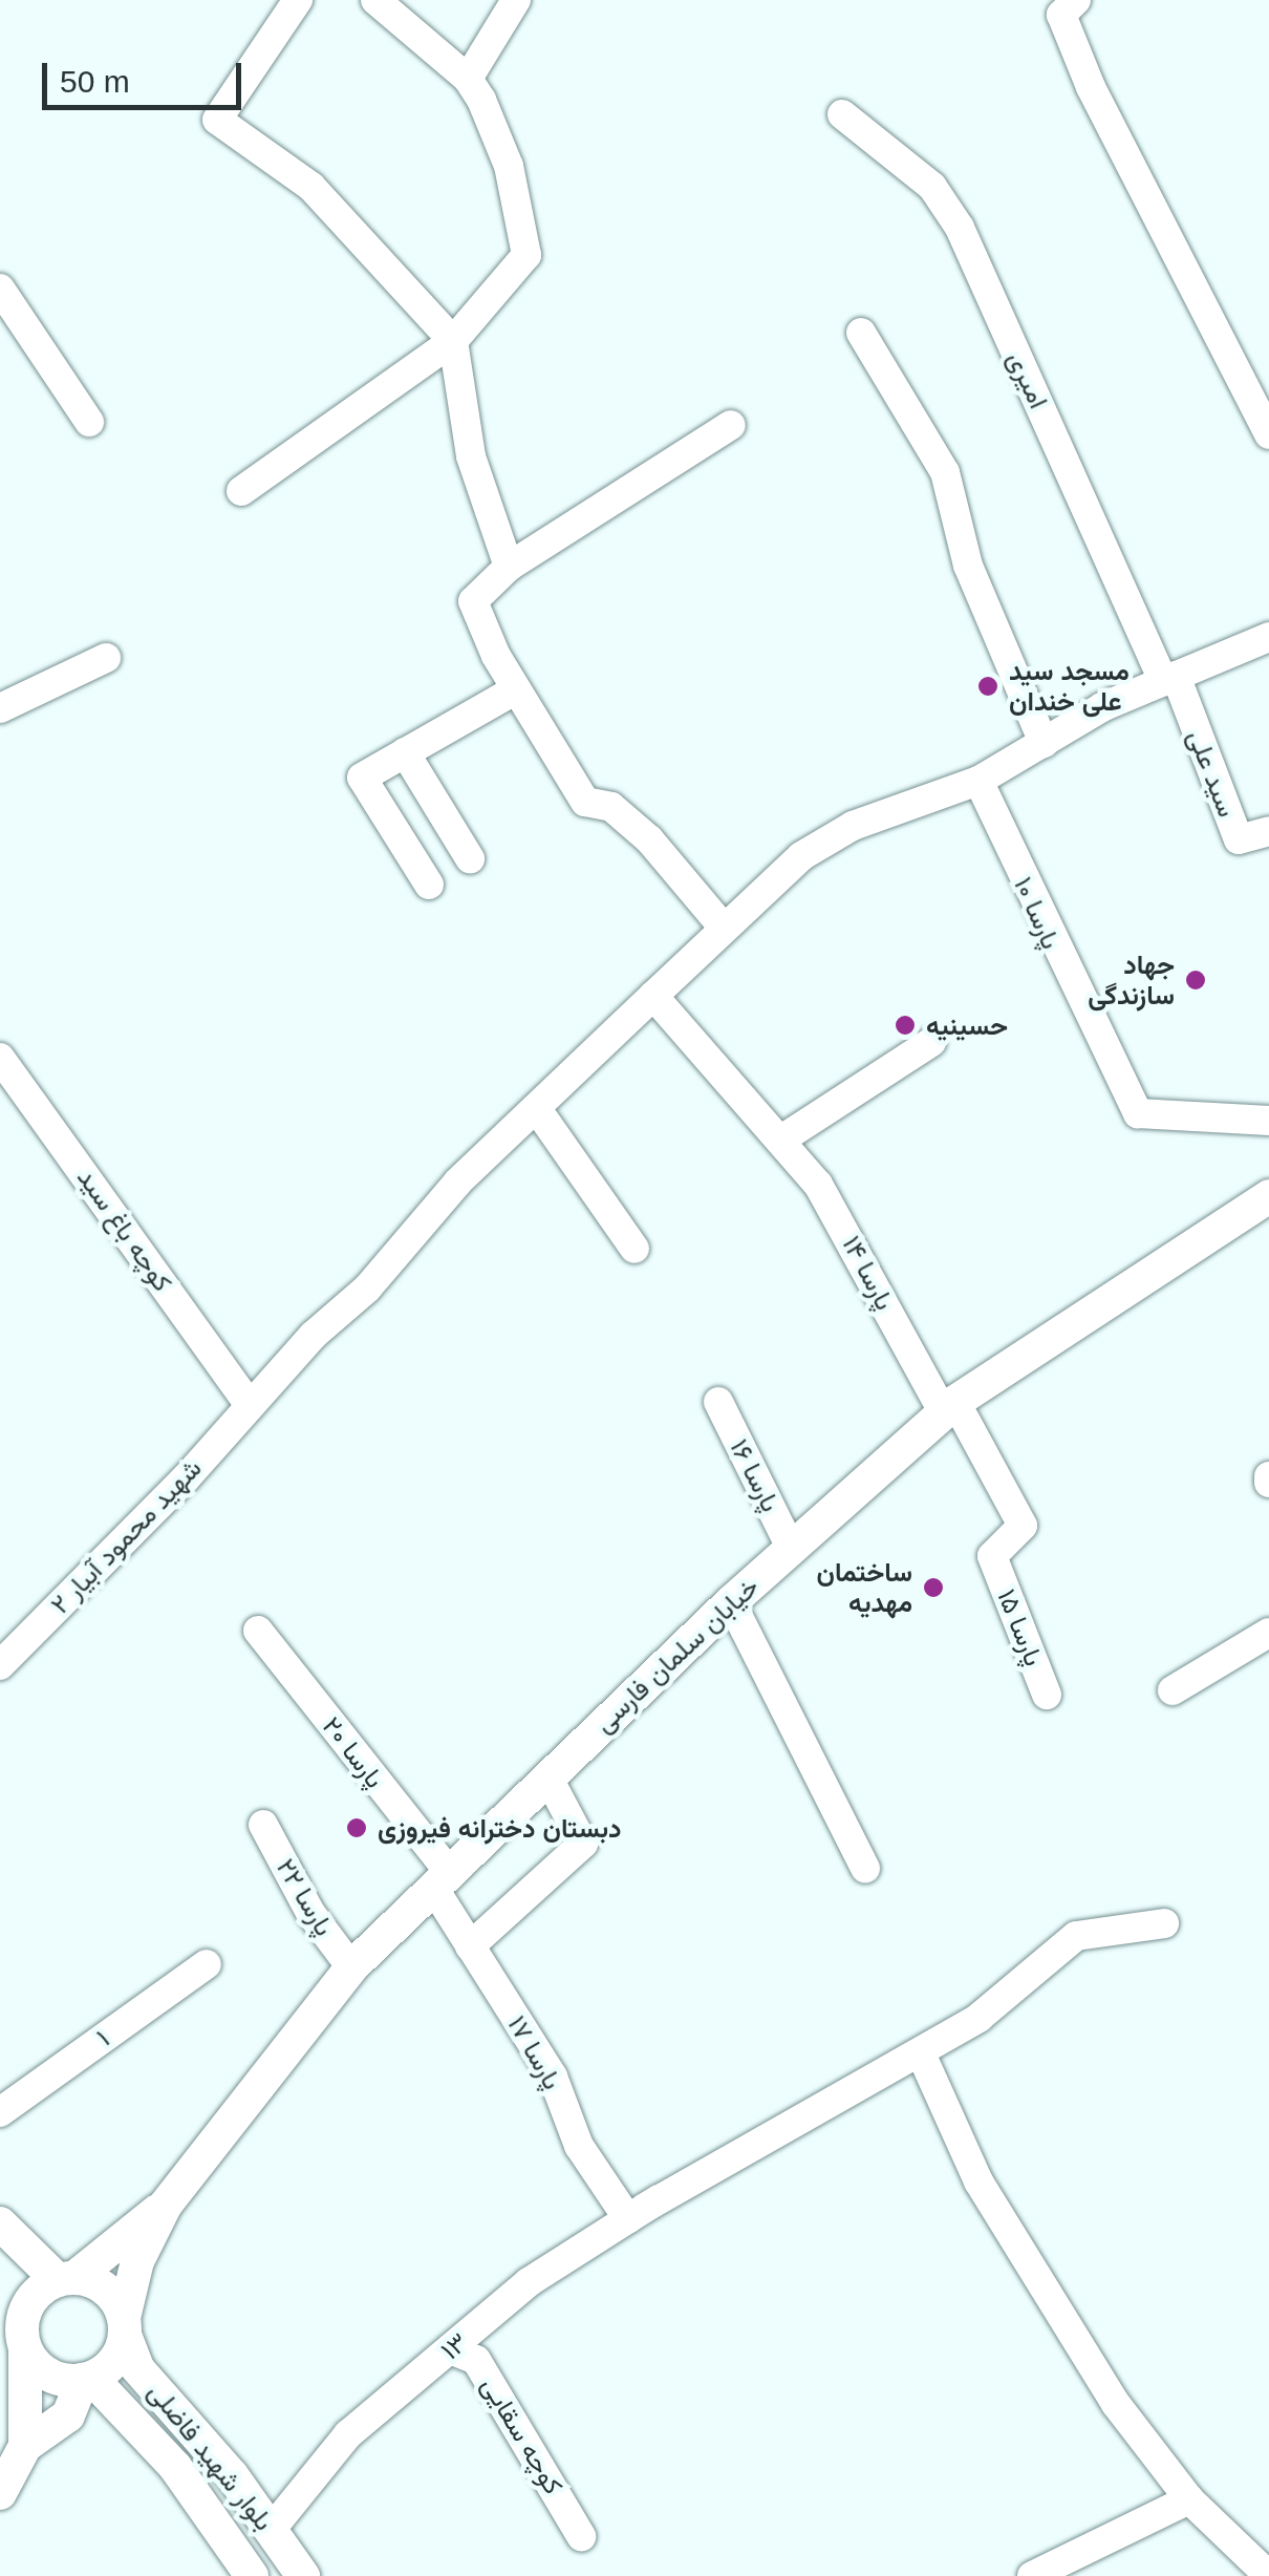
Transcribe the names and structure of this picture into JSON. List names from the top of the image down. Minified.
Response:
{"streets":{"main road":["خیابان سلمان فارسی","بلوار شهید فاضلی"],"street":["امیری","سید علی","پارسا ۱۰","کوچه باغ سید","پارسا ۱۴","پارسا ۱۶","شهید محمود آبیار ۲","پارسا ۱۵","پارسا ۲۰","پارسا ۲۲","۱","پارسا ۱۷","۱۳","کوچه سقایی"]},"crossings":[["امیری","سید علی"],["پارسا ۱۰","شهید محمود آبیار ۲"],["کوچه باغ سید","شهید محمود آبیار ۲"],["پارسا ۱۴","شهید محمود آبیار ۲"],["پارسا ۱۴","پارسا ۱۵"],["پارسا ۱۴","خیابان سلمان فارسی"],["پارسا ۱۶","خیابان سلمان فارسی"],["پارسا ۱۵","خیابان سلمان فارسی"],["خیابان سلمان فارسی","پارسا ۲۰"],["خیابان سلمان فارسی","پارسا ۲۲"],["خیابان سلمان فارسی","پارسا ۱۷"],["خیابان سلمان فارسی","بلوار شهید فاضلی"],["پارسا ۲۰","پارسا ۱۷"],["پارسا ۱۷","۱۳"],["۱۳","کوچه سقایی"],["۱۳","بلوار شهید فاضلی"]],"places":["مسجد سید علی خندان","جهاد سازندگی","حسینیه","ساختمان مهدیه","دبستان دخترانه فیروزی"],"scale_bar":"50 m"}
